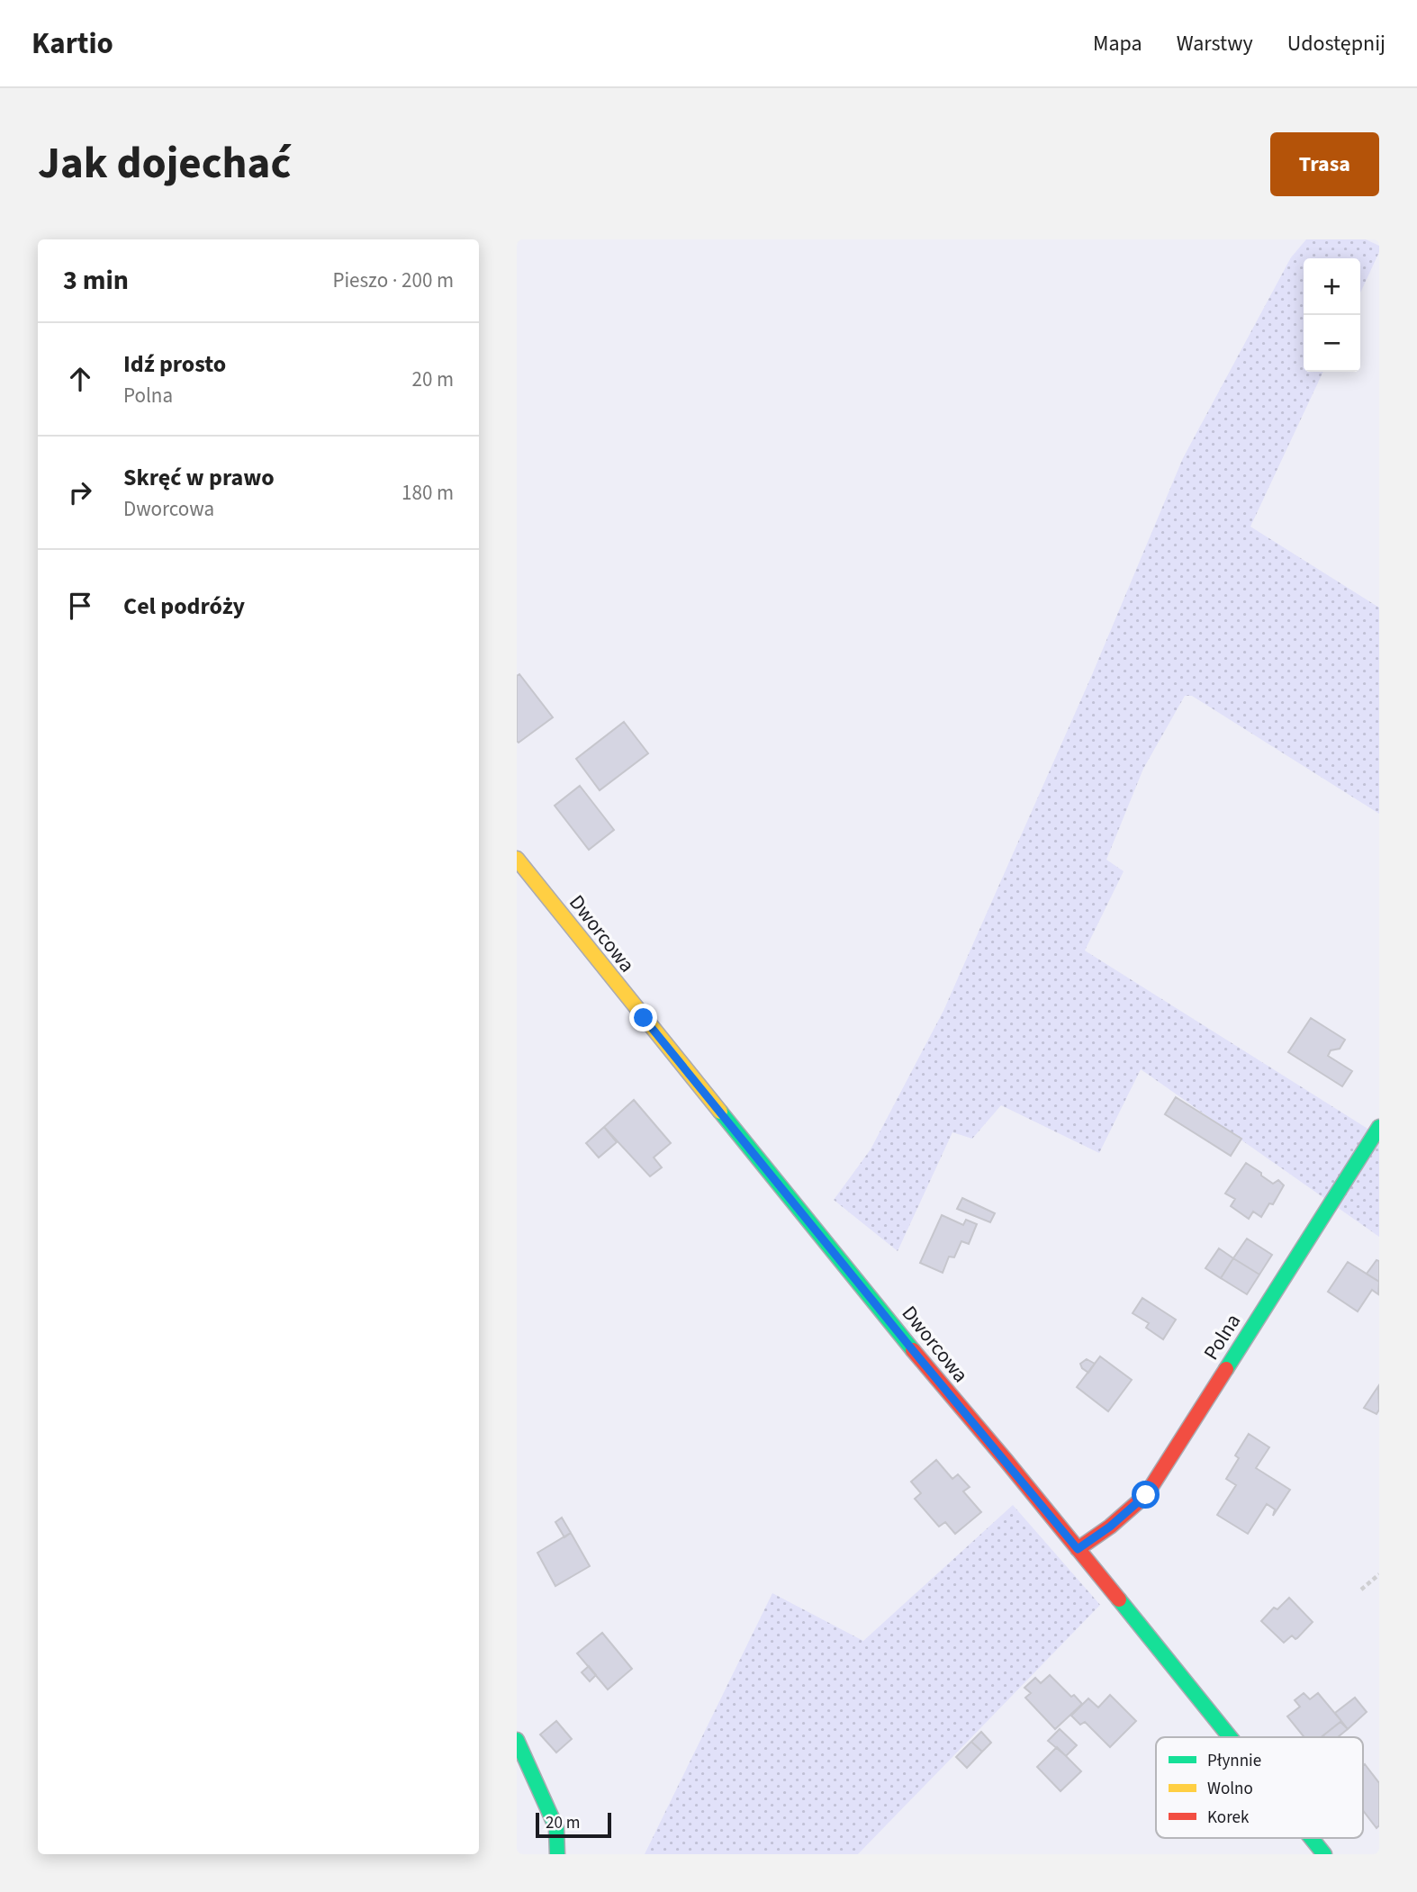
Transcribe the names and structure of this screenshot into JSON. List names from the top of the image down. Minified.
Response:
{"streets":{"street":["Dworcowa","Polna"]},"crossings":[["Dworcowa","Polna"]],"legend":["Płynnie","Wolno","Korek"],"scale_bar":"20 m","page":{"header":"Kartio","nav":["Mapa","Warstwy","Udostępnij"],"title":"Jak dojechać","buttons":"Trasa","heading":["3 min","Pieszo · 200 m"],"map_buttons":["+","−"],"list":[["Idź prosto","Polna","20 m"],["Skręć w prawo","Dworcowa","180 m"],"Cel podróży"],"scale":"20 m"}}
